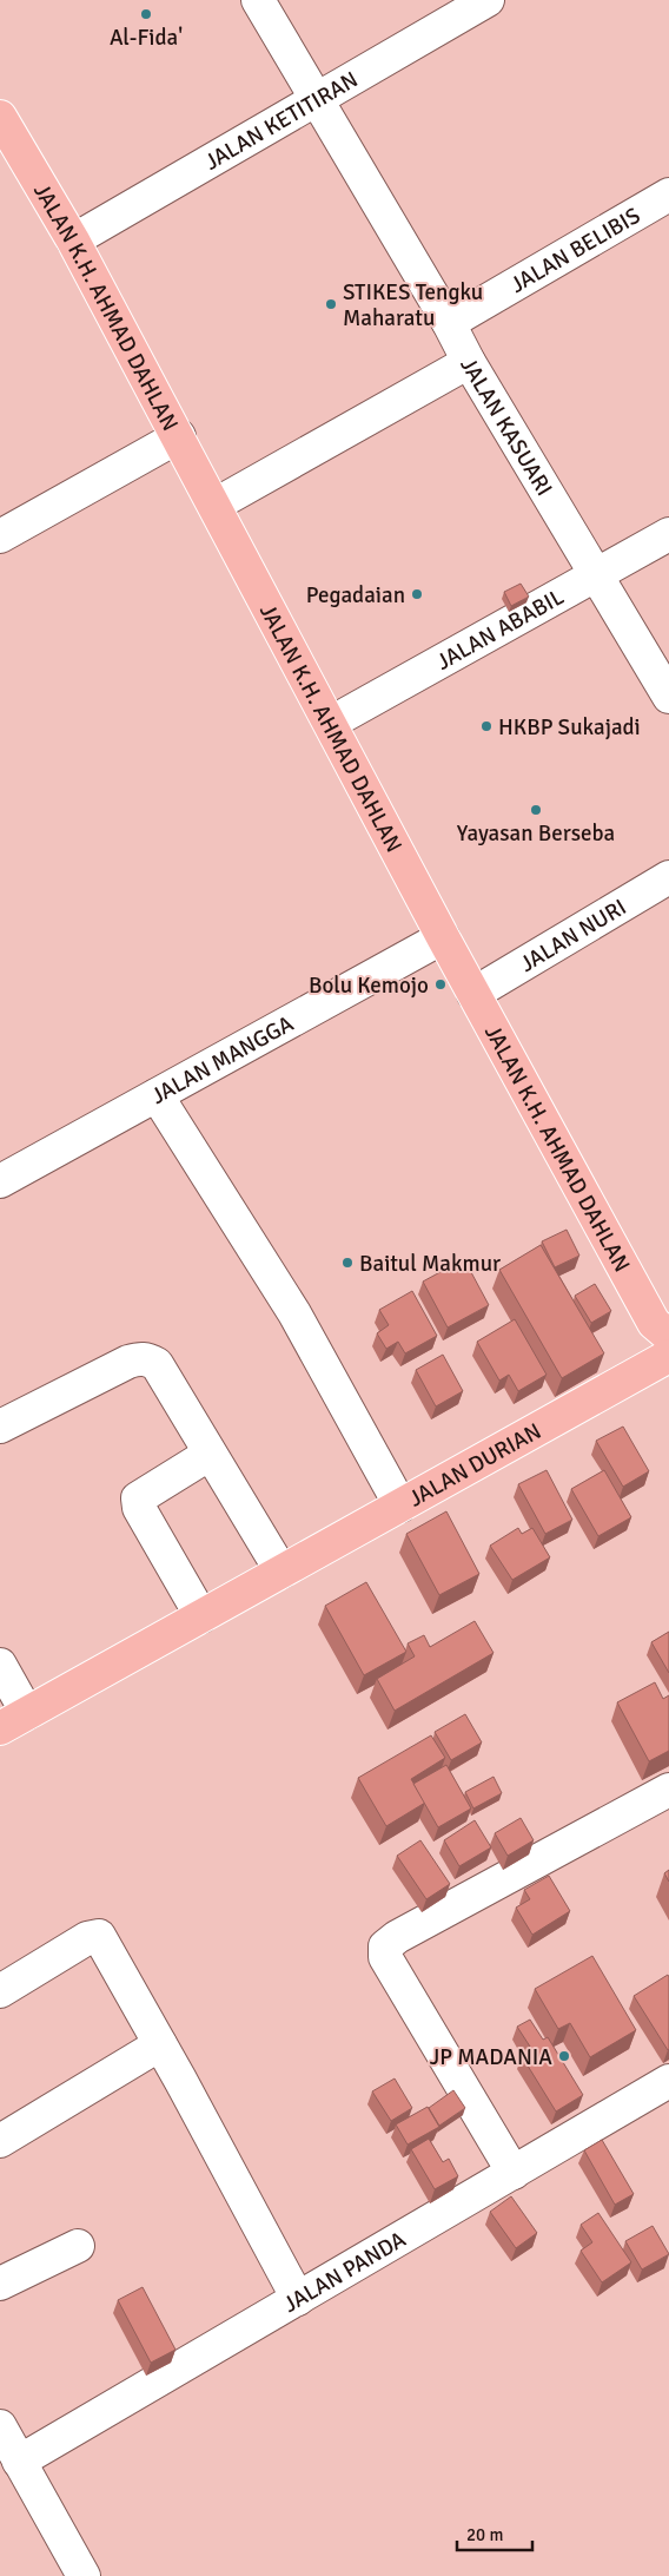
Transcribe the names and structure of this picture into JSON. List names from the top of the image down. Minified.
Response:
{"streets":{"main road":["JALAN K.H. AHMAD DAHLAN","JALAN DURIAN"],"street":["JALAN KETITIRAN","JALAN BELIBIS","JALAN KASUARI","JALAN ABABIL","JALAN NURI","JALAN MANGGA","JALAN PANDA"]},"crossings":[["JALAN KETITIRAN","JALAN K.H. AHMAD DAHLAN"],["JALAN KETITIRAN","JALAN KASUARI"],["JALAN BELIBIS","JALAN KASUARI"],["JALAN K.H. AHMAD DAHLAN","JALAN ABABIL"],["JALAN K.H. AHMAD DAHLAN","JALAN NURI"],["JALAN K.H. AHMAD DAHLAN","JALAN MANGGA"],["JALAN KASUARI","JALAN ABABIL"]],"places":["Al-Fida'","STIKES Tengku Maharatu","Pegadaian","HKBP Sukajadi","Yayasan Berseba","Bolu Kemojo","Baitul Makmur","JP MADANIA"],"scale_bar":"20 m"}
